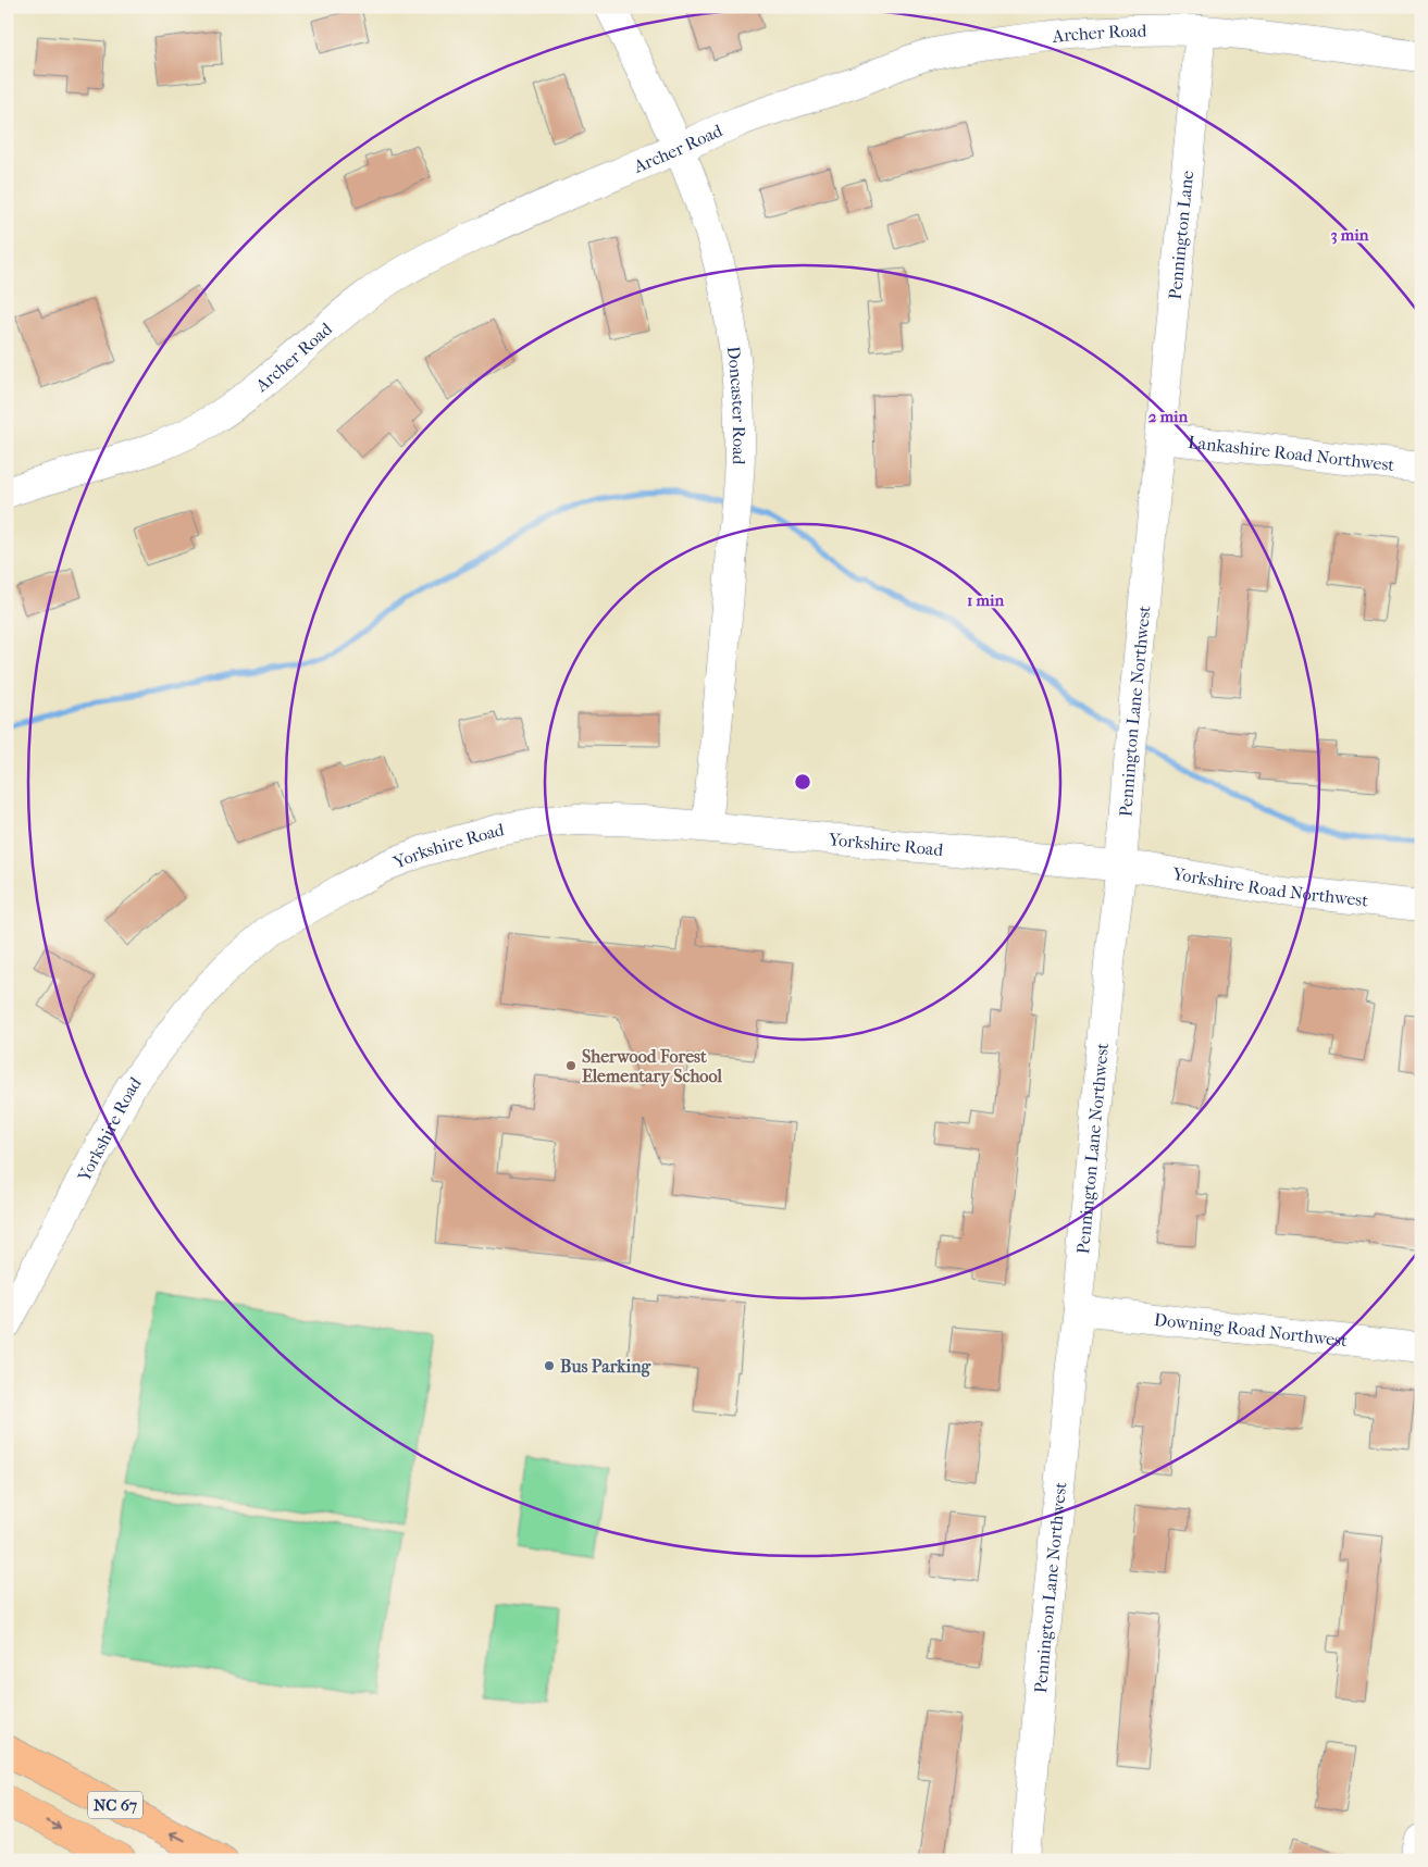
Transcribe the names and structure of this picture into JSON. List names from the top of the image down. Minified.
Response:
{"streets":{"main road":["NC 67"],"street":["Archer Road","Pennington Lane","Doncaster Road","Lankashire Road Northwest","Pennington Lane Northwest","Yorkshire Road","Yorkshire Road Northwest","Downing Road Northwest"]},"crossings":[["Archer Road","Pennington Lane"],["Archer Road","Doncaster Road"],["Pennington Lane","Lankashire Road Northwest"],["Pennington Lane","Pennington Lane Northwest"],["Doncaster Road","Yorkshire Road"],["Lankashire Road Northwest","Pennington Lane Northwest"],["Pennington Lane Northwest","Yorkshire Road"],["Pennington Lane Northwest","Yorkshire Road Northwest"],["Pennington Lane Northwest","Downing Road Northwest"],["Yorkshire Road","Yorkshire Road Northwest"]],"places":["Sherwood Forest Elementary School","Bus Parking"],"rings":["3 min","2 min","1 min"]}
